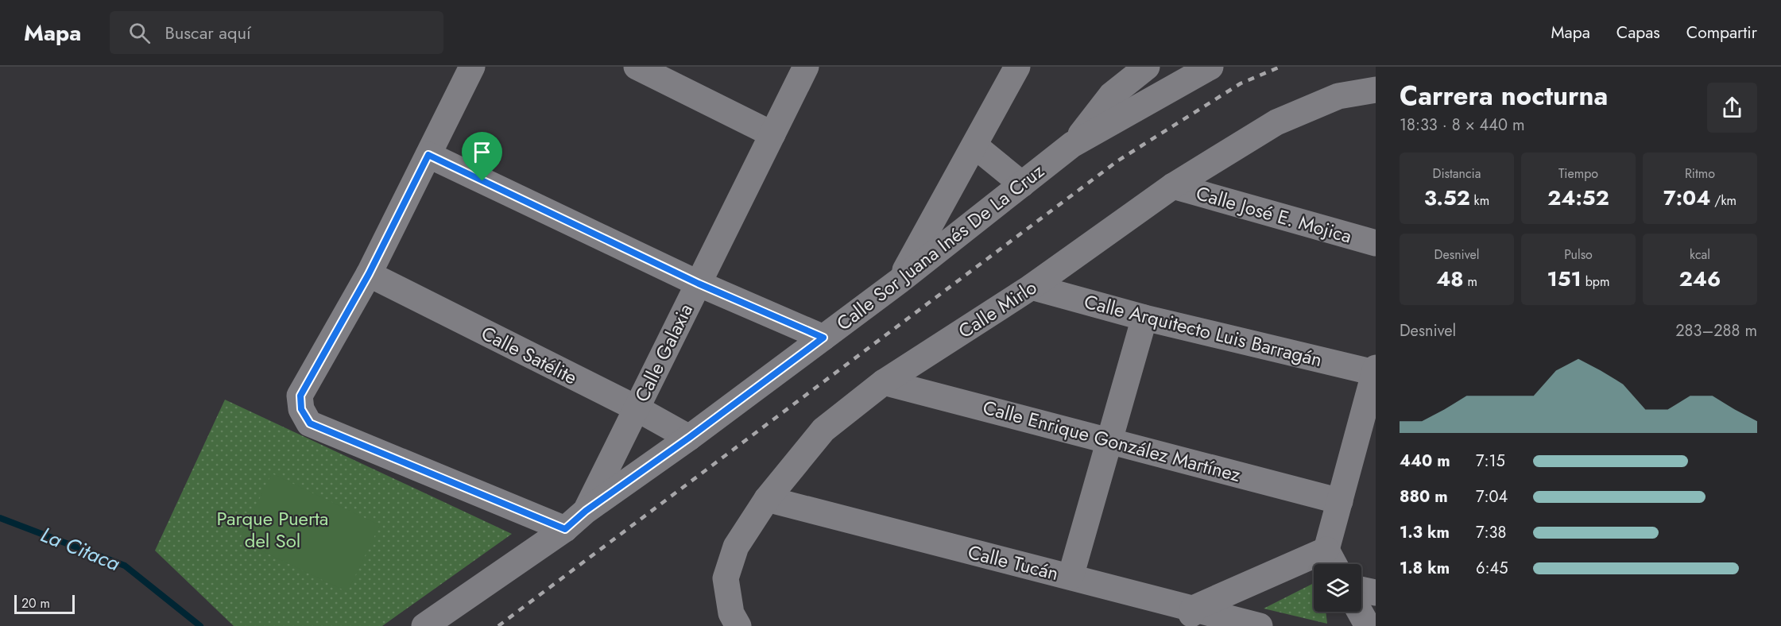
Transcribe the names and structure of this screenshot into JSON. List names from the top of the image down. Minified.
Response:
{"streets":{"street":["Calle José E. Mojica","Calle Sor Juana Inés De La Cruz","Calle Mirlo","Calle Arquitecto Luis Barragán","Calle Galaxia","Calle Satélite","Calle Enrique González Martínez","Calle Tucán"]},"crossings":[["Calle José E. Mojica","Calle Mirlo"],["Calle Sor Juana Inés De La Cruz","Calle Galaxia"],["Calle Sor Juana Inés De La Cruz","Calle Satélite"],["Calle Mirlo","Calle Arquitecto Luis Barragán"],["Calle Mirlo","Calle Enrique González Martínez"],["Calle Mirlo","Calle Tucán"],["Calle Galaxia","Calle Satélite"]],"water":["La Citaca"],"parks":["Parque Puerta del Sol"],"scale_bar":"20 m","page":{"header":"Mapa","search":"Buscar aquí","nav":["Mapa","Capas","Compartir"],"heading":["Carrera nocturna","18:33 · 8 × 440 m"],"stats":[["Distancia","3.52 km"],["Tiempo","24:52"],["Ritmo","7:04 /km"],["Desnivel","48 m"],["Pulso","151 bpm"],["kcal","246"]],"chart":["Desnivel","283–288 m"],"list":[{"name":"440 m","note":"7:15"},{"name":"880 m","note":"7:04"},{"name":"1.3 km","note":"7:38"},{"name":"1.8 km","note":"6:45"}],"scale":"20 m"}}
